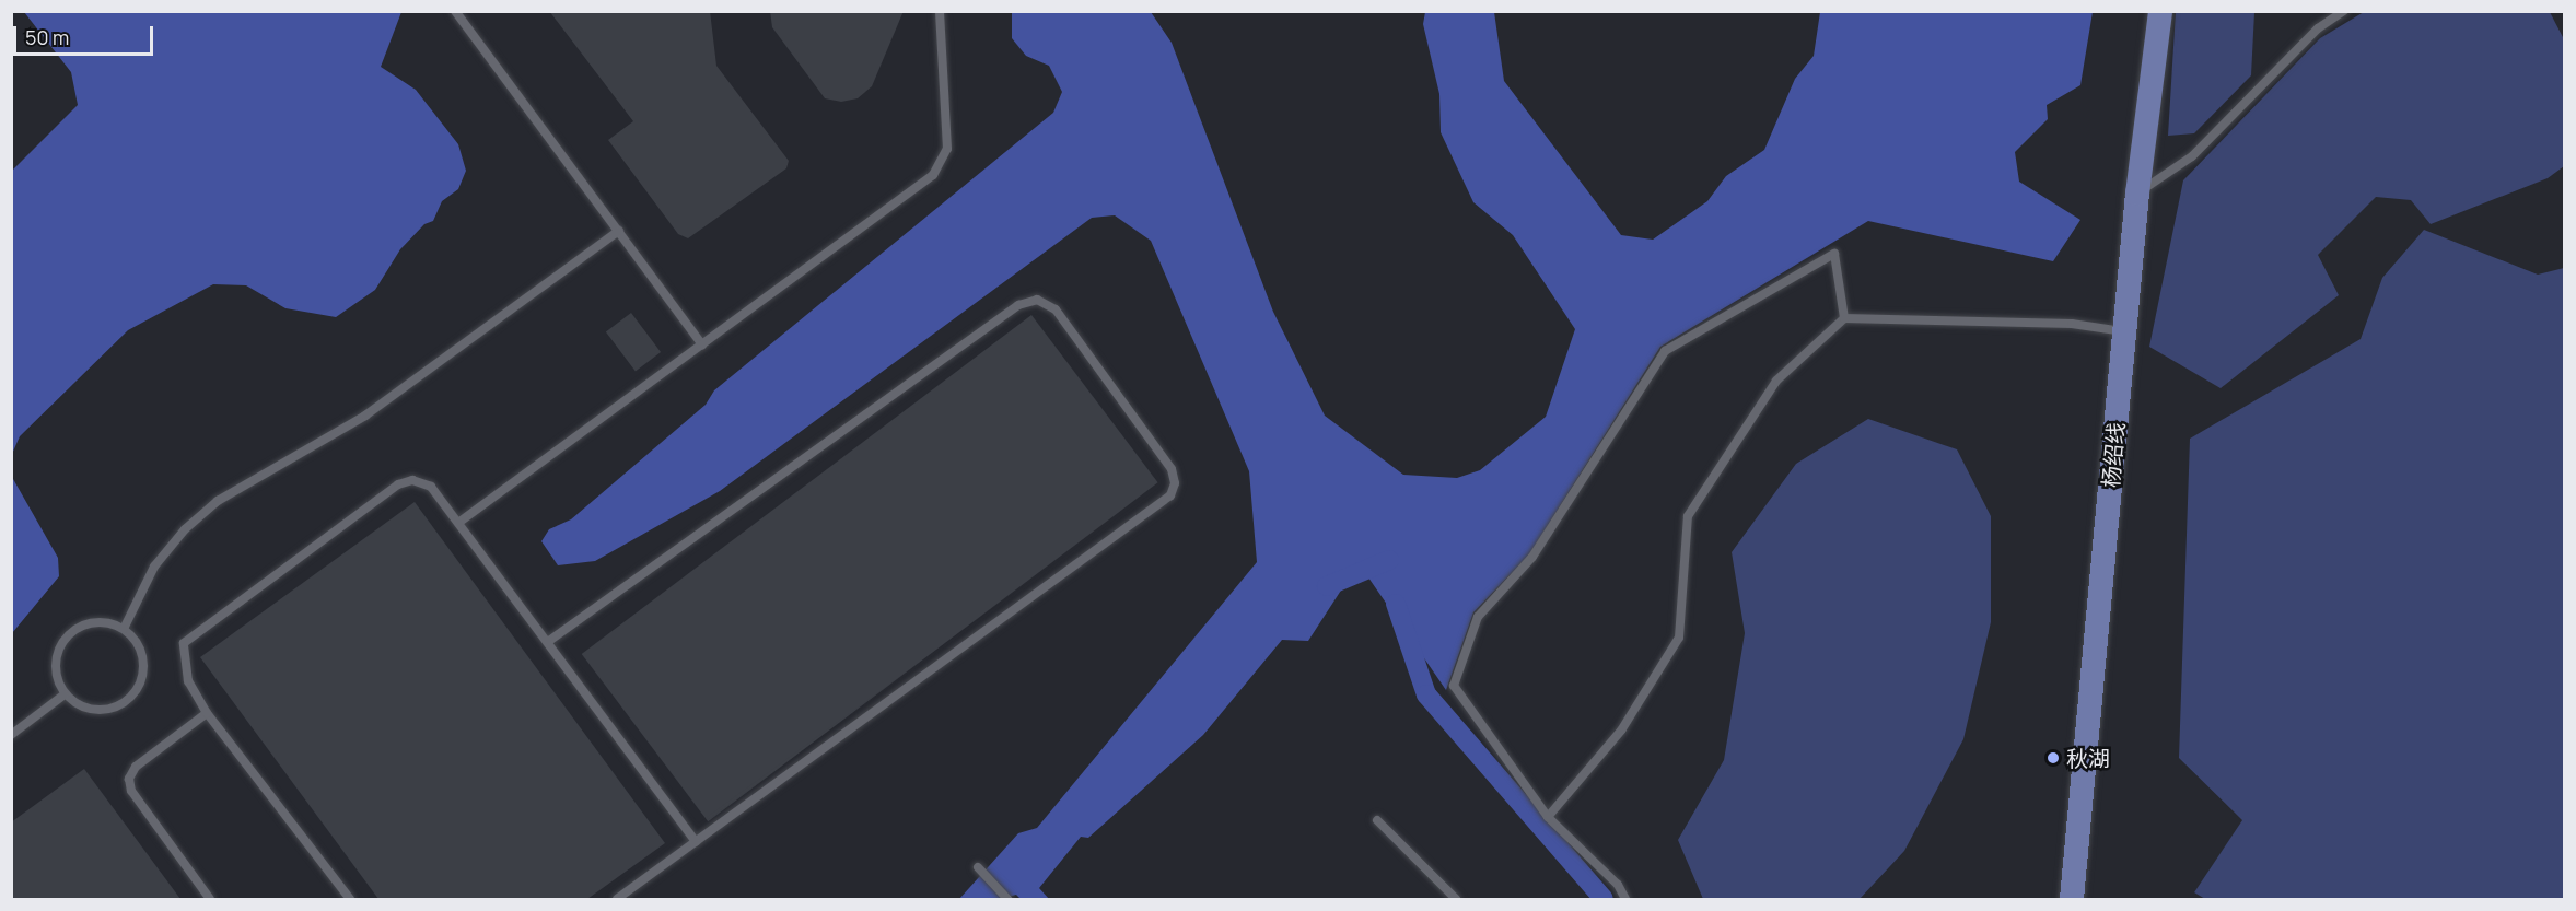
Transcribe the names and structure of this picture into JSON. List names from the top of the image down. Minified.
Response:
{"streets":{"main road":["杨绍线"]},"places":["秋湖"],"scale_bar":"50 m"}
